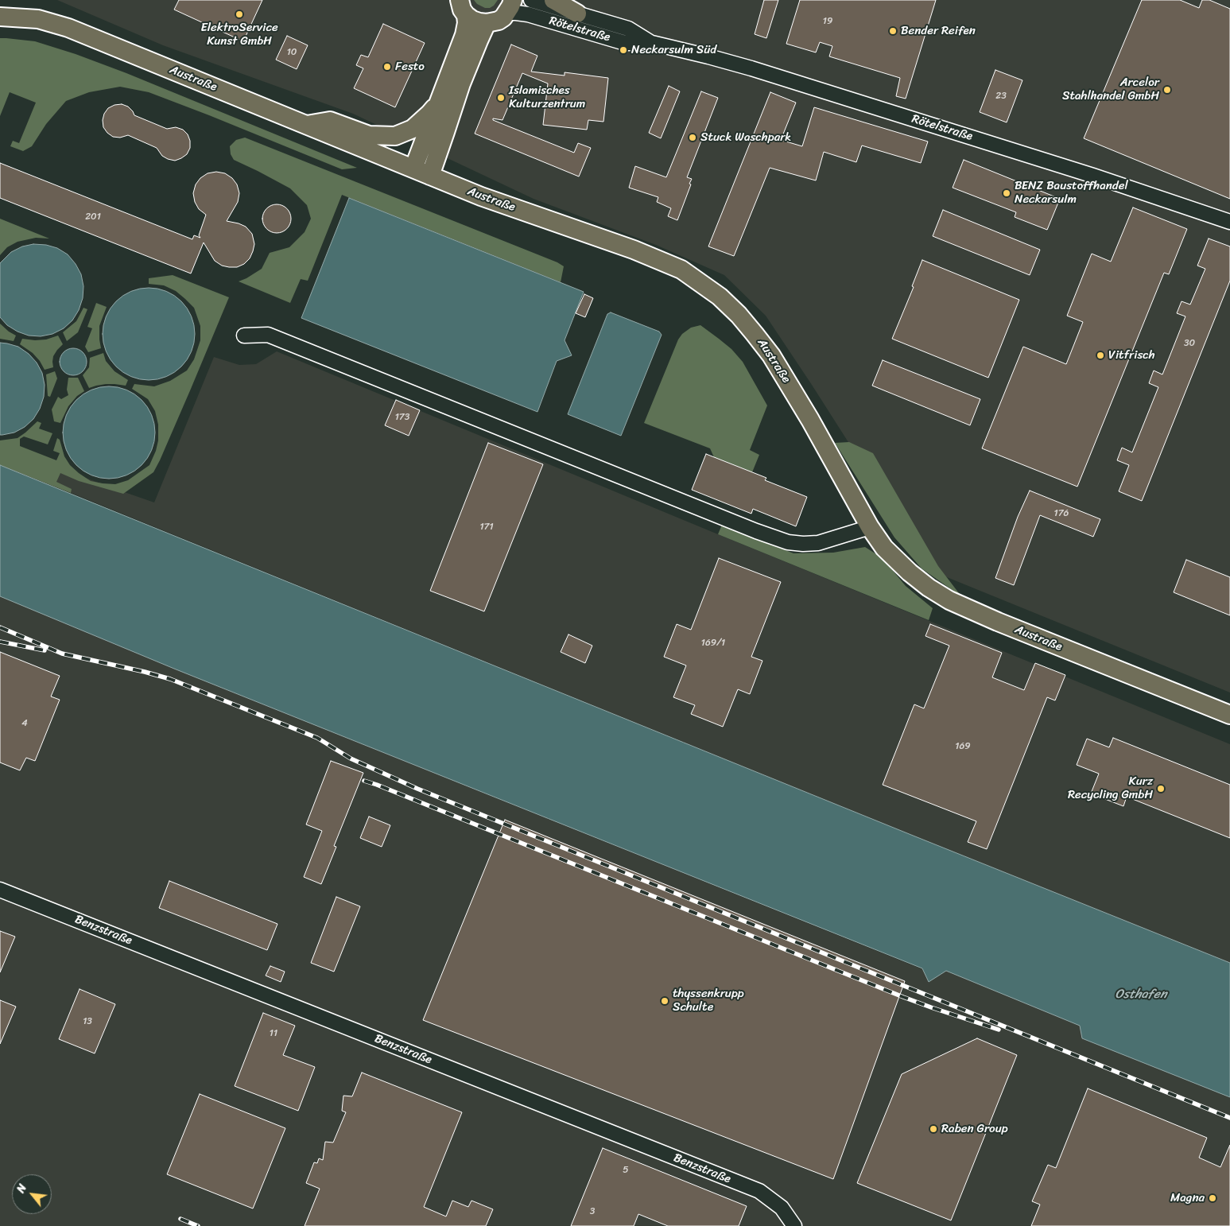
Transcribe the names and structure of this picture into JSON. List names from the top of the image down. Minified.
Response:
{"streets":{"main road":["Austraße"],"street":["Rötelstraße","Benzstraße"]},"water":["Osthafen"],"places":["ElektroService Kunst GmbH","Bender Reifen","Neckarsulm Süd","Festo","Arcelor Stahlhandel GmbH","Islamisches Kulturzentrum","Stuck Waschpark","BENZ Baustoffhandel Neckarsulm","Vitfrisch","Kurz Recycling GmbH","thyssenkrupp Schulte","Raben Group","Magna"],"house_numbers":["19","10","23","201","30","173","176","171","169/1","4","169","13","11","5","3"],"north":"top left"}
